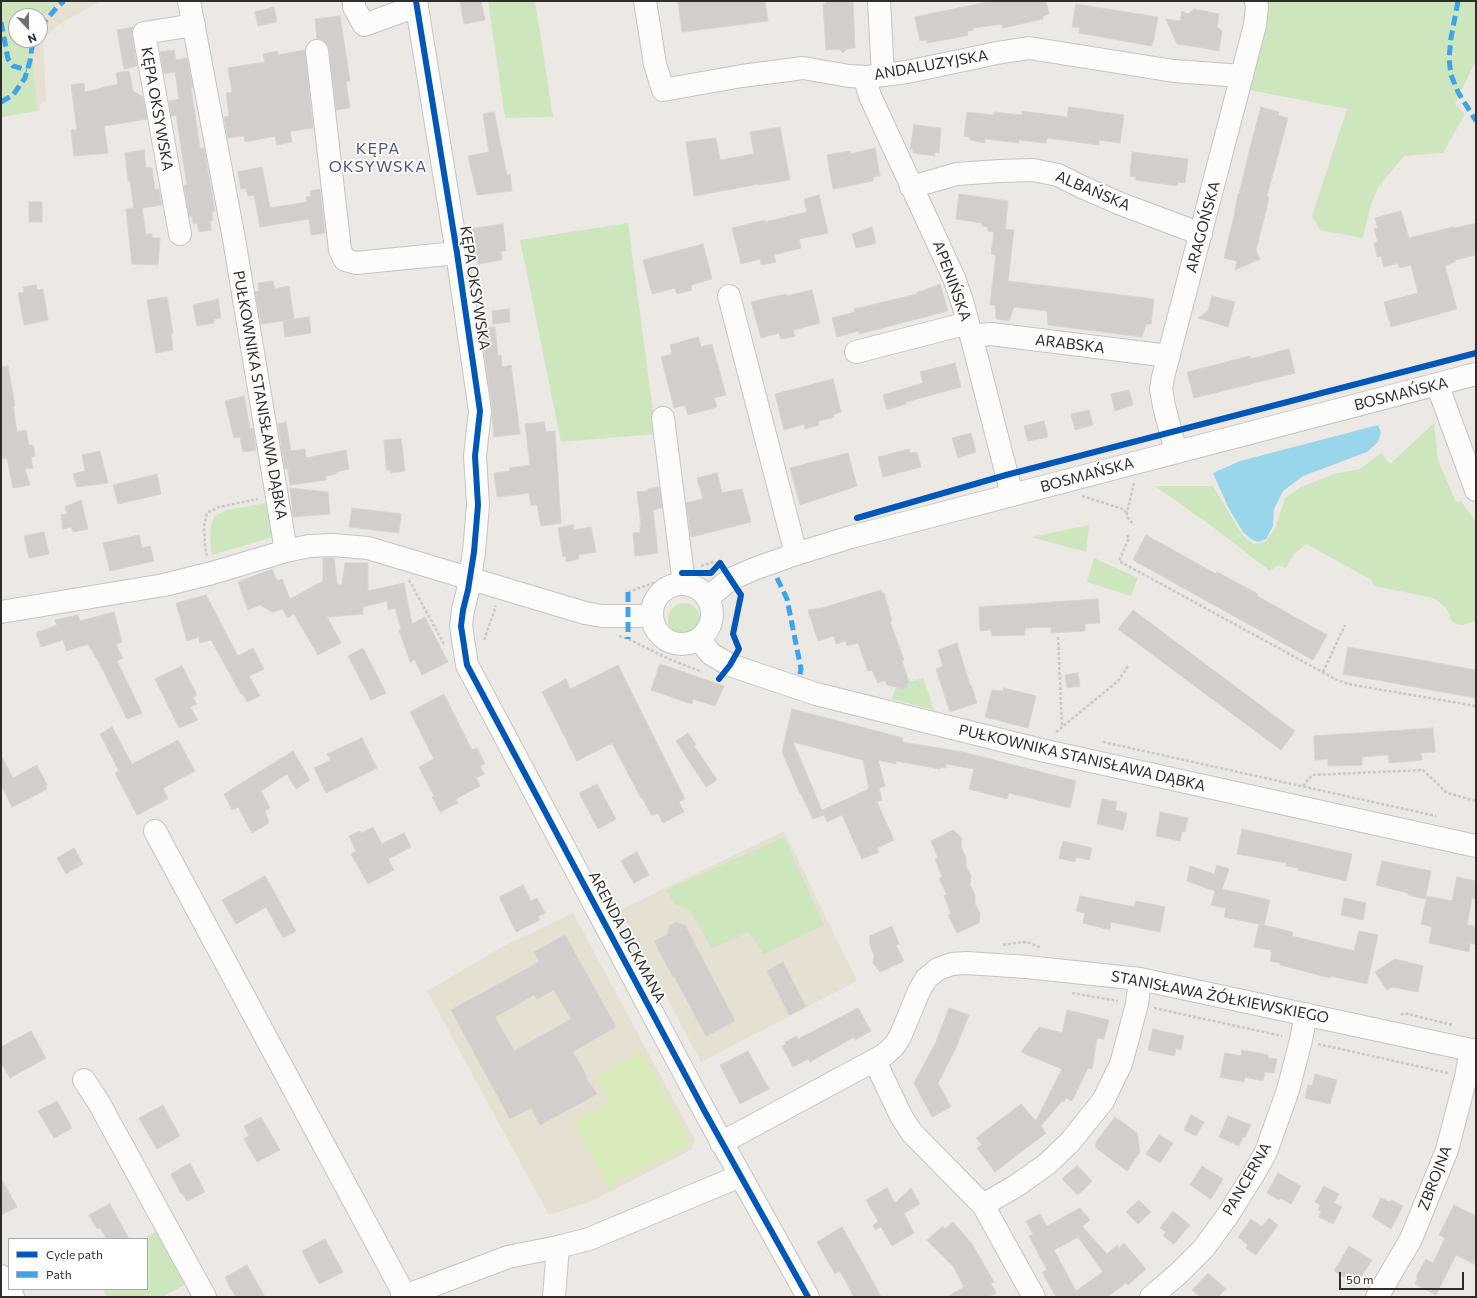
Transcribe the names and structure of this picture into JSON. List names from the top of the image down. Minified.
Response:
{"streets":{"street":["ANDALUZYJSKA","KĘPA OKSYWSKA","ALBAŃSKA","ARAGOŃSKA","APENIŃSKA","ARABSKA","BOSMAŃSKA","PUŁKOWNIKA STANISŁAWA DĄBKA","ARENDA DICKMANA","STANISŁAWA ŻÓŁKIEWSKIEGO","ZBROJNA","PANCERNA"]},"crossings":[["ANDALUZYJSKA","ARAGOŃSKA"],["ANDALUZYJSKA","APENIŃSKA"],["KĘPA OKSYWSKA","PUŁKOWNIKA STANISŁAWA DĄBKA"],["KĘPA OKSYWSKA","ARENDA DICKMANA"],["ALBAŃSKA","ARAGOŃSKA"],["ALBAŃSKA","APENIŃSKA"],["ARAGOŃSKA","ARABSKA"],["ARAGOŃSKA","BOSMAŃSKA"],["APENIŃSKA","ARABSKA"],["APENIŃSKA","BOSMAŃSKA"],["BOSMAŃSKA","PUŁKOWNIKA STANISŁAWA DĄBKA"],["ARENDA DICKMANA","STANISŁAWA ŻÓŁKIEWSKIEGO"],["STANISŁAWA ŻÓŁKIEWSKIEGO","ZBROJNA"],["STANISŁAWA ŻÓŁKIEWSKIEGO","PANCERNA"]],"districts":["KĘPA OKSYWSKA"],"legend":["Cycle path","Path"],"scale_bar":"50 m","north":"bottom"}
